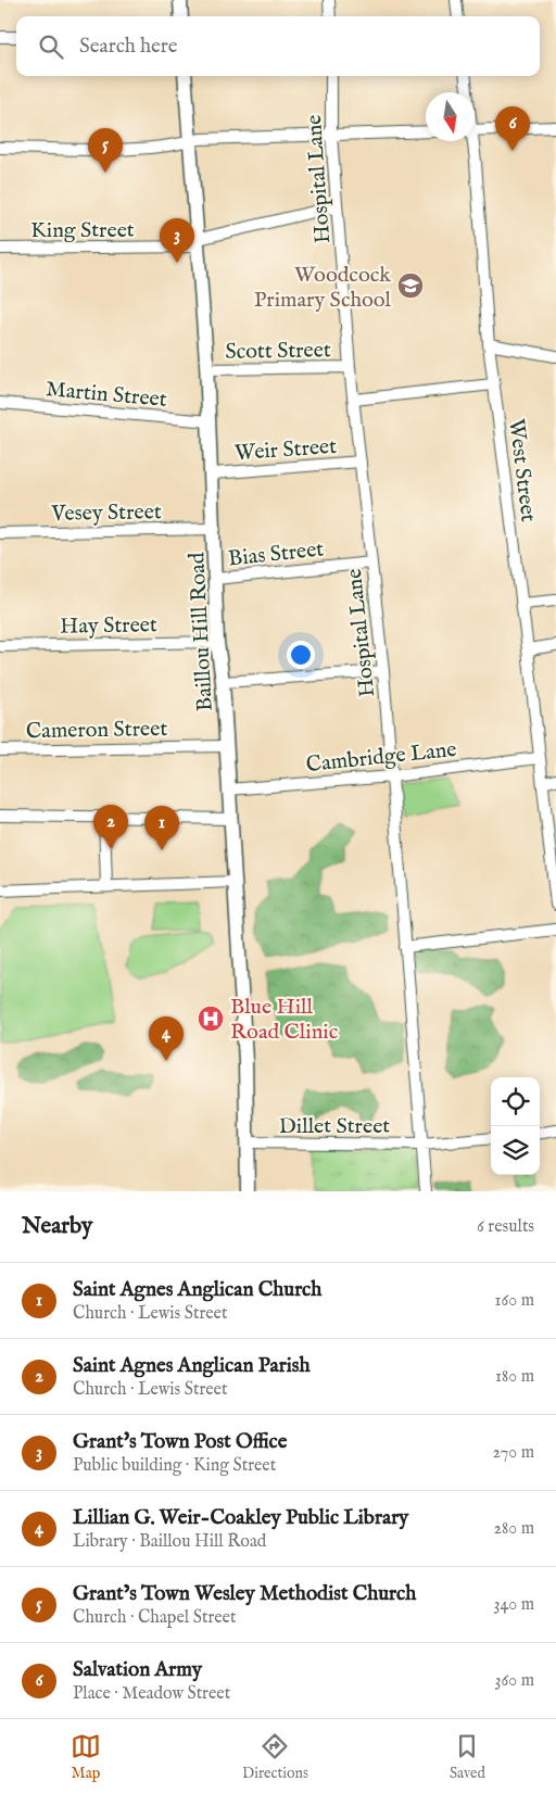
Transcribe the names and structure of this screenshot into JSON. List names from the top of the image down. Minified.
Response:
{"streets":{"main road":["Baillou Hill Road"],"street":["Hospital Lane","King Street","Scott Street","Martin Street","Weir Street","West Street","Vesey Street","Bias Street","Hay Street","Cameron Street","Cambridge Lane","Dillet Street"]},"crossings":[["Hospital Lane","King Street"],["Hospital Lane","Scott Street"],["Hospital Lane","Weir Street"],["Hospital Lane","Bias Street"],["Hospital Lane","Cambridge Lane"],["Hospital Lane","Dillet Street"],["King Street","Baillou Hill Road"],["Scott Street","Baillou Hill Road"],["Martin Street","Baillou Hill Road"],["Weir Street","Baillou Hill Road"],["West Street","Cambridge Lane"],["Vesey Street","Baillou Hill Road"],["Bias Street","Baillou Hill Road"],["Hay Street","Baillou Hill Road"],["Baillou Hill Road","Cameron Street"],["Baillou Hill Road","Cambridge Lane"],["Baillou Hill Road","Dillet Street"]],"places":{"school or university":["Woodcock Primary School"],"hospital":["Blue Hill Road Clinic"]},"north":"bottom","page":{"search":"Search here","pins":["6","5","3","2","1","4"],"heading":["Nearby","6 results"],"list":[{"mark":"1","name":"Saint Agnes Anglican Church","note":"Church · Lewis Street","value":"160 m"},{"mark":"2","name":"Saint Agnes Anglican Parish","note":"Church · Lewis Street","value":"180 m"},{"mark":"3","name":"Grant's Town Post Office","note":"Public building · King Street","value":"270 m"},{"mark":"4","name":"Lillian G. Weir-Coakley Public Library","note":"Library · Baillou Hill Road","value":"280 m"},{"mark":"5","name":"Grant’s Town Wesley Methodist Church","note":"Church · Chapel Street","value":"340 m"},{"mark":"6","name":"Salvation Army","note":"Place · Meadow Street","value":"360 m"}],"nav":["Map","Directions","Saved"]}}
